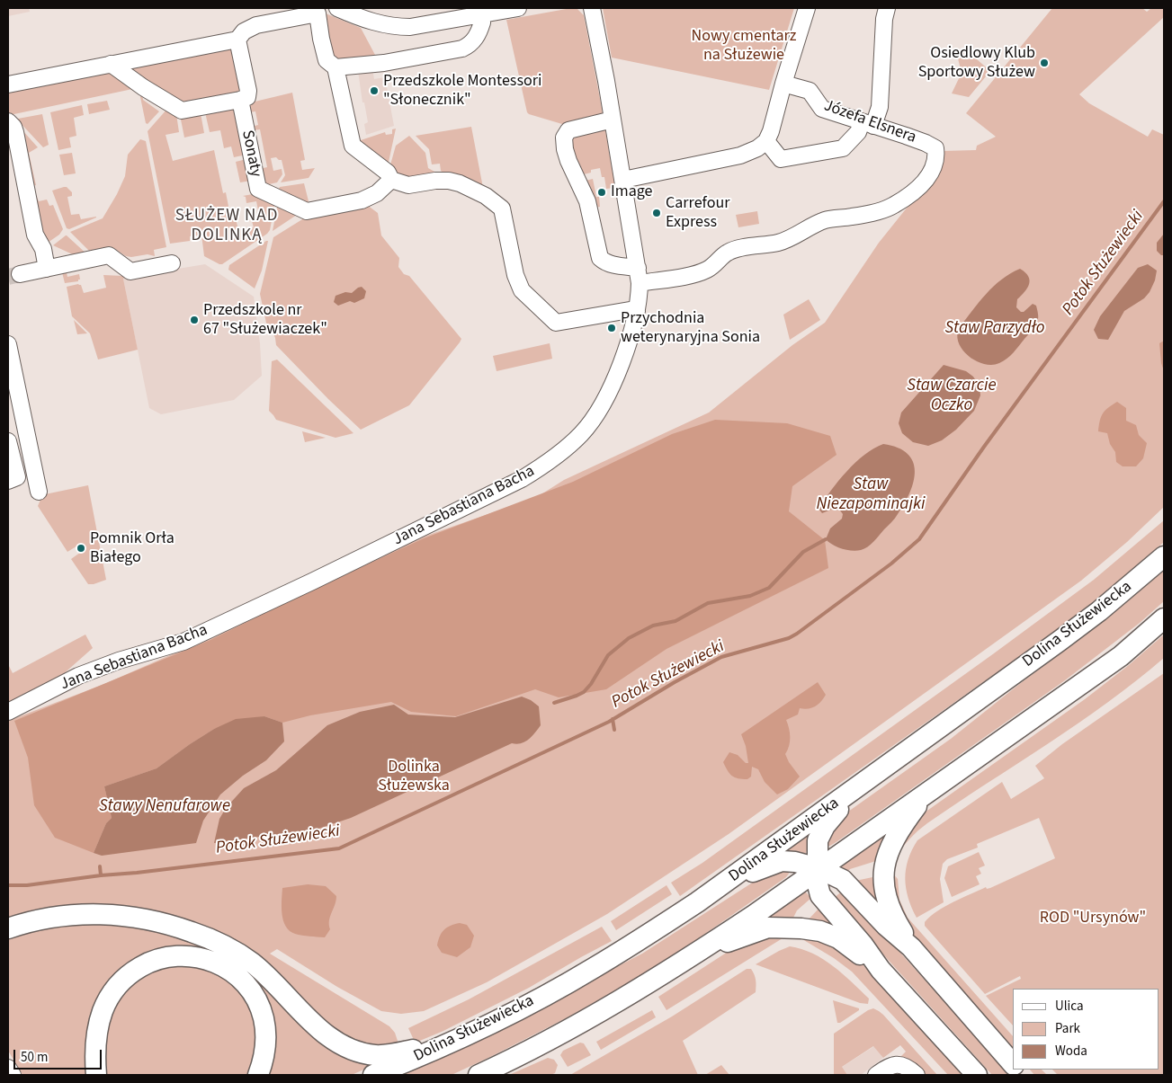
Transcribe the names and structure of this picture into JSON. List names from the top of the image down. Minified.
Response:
{"streets":{"main road":["Dolina Służewiecka"],"street":["Józefa Elsnera","Sonaty","Jana Sebastiana Bacha"]},"crossings":[["Józefa Elsnera","Jana Sebastiana Bacha"]],"districts":["SŁUŻEW NAD DOLINKĄ"],"water":["Potok Służewiecki","Staw Parzydło","Staw Czarcie Oczko","Staw Niezapominajki","Stawy Nenufarowe"],"parks":["Nowy cmentarz na Służewie","Dolinka Służewska","ROD \"Ursynów\""],"places":["Osiedlowy Klub Sportowy Służew","Przedszkole Montessori \"Słonecznik\"","Image","Carrefour Express","Przedszkole nr 67 \"Służewiaczek\"","Przychodnia weterynaryjna Sonia","Pomnik Orła Białego"],"legend":["Ulica","Park","Woda"],"scale_bar":"50 m"}
